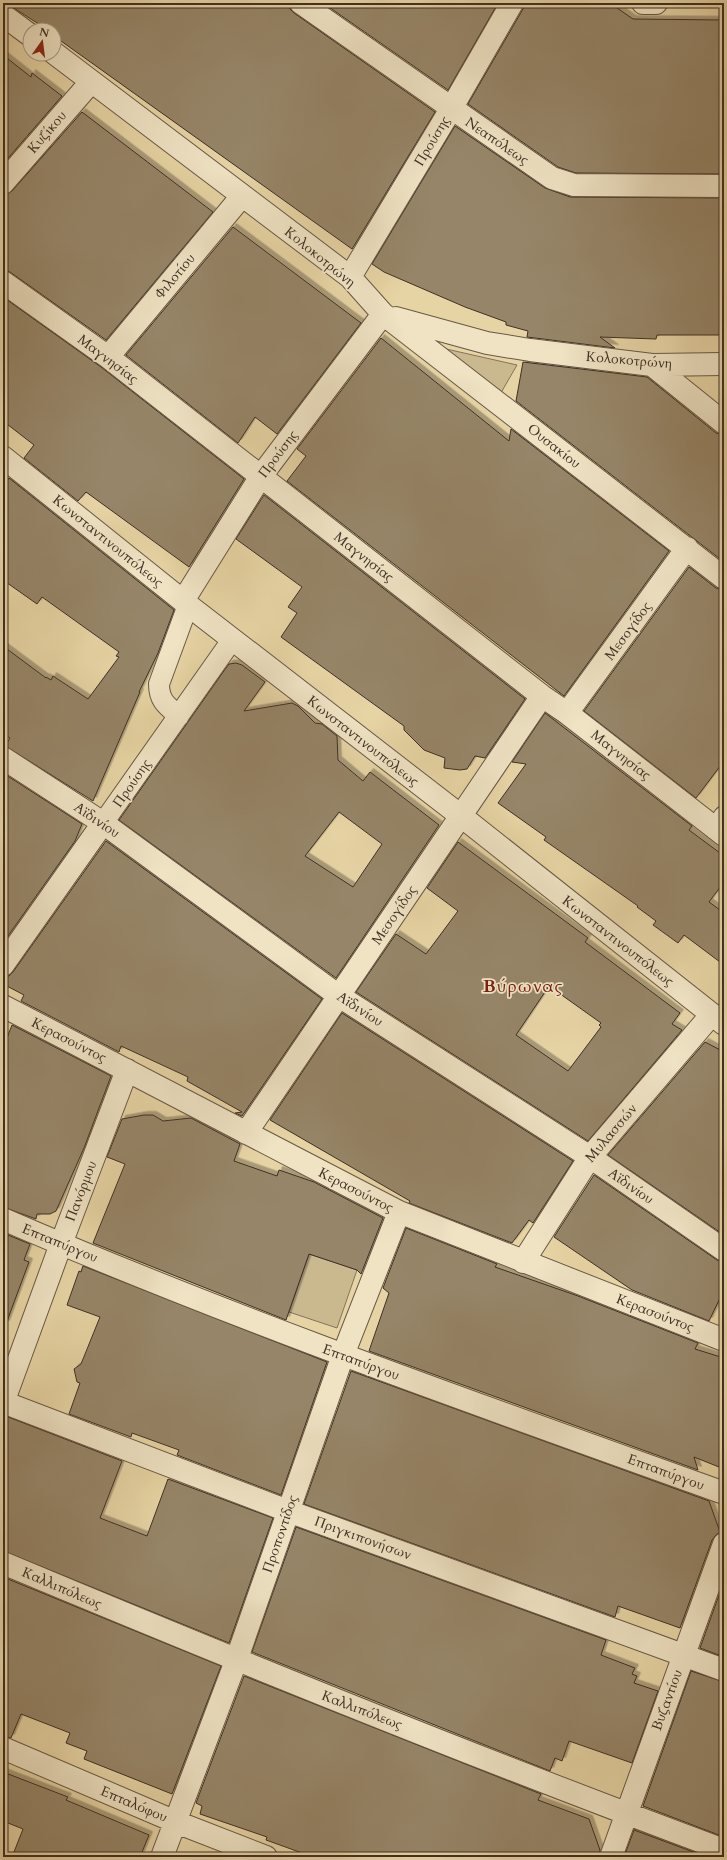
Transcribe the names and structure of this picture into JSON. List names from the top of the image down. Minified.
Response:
{"streets":{"street":["Κυζίκου","Προύσης","Νεαπόλεως","Κολοκοτρώνη","Φιλοτίου","Μαγνησίας","Ουσακίου","Κωνσταντινουπόλεως","Μεσογίδος","Αϊδινίου","Κερασούντος","Μυλασσών","Πανόρμου","Επταπύργου","Προποντίδος","Πριγκιπονήσων","Καλλιπόλεως","Βυζαντίου","Επταλόφου"]},"crossings":[["Κυζίκου","Κολοκοτρώνη"],["Προύσης","Νεαπόλεως"],["Προύσης","Κολοκοτρώνη"],["Προύσης","Μαγνησίας"],["Προύσης","Ουσακίου"],["Προύσης","Κωνσταντινουπόλεως"],["Προύσης","Αϊδινίου"],["Κολοκοτρώνη","Φιλοτίου"],["Κολοκοτρώνη","Ουσακίου"],["Φιλοτίου","Μαγνησίας"],["Μαγνησίας","Μεσογίδος"],["Ουσακίου","Μεσογίδος"],["Κωνσταντινουπόλεως","Μεσογίδος"],["Κωνσταντινουπόλεως","Μυλασσών"],["Μεσογίδος","Αϊδινίου"],["Μεσογίδος","Κερασούντος"],["Αϊδινίου","Μυλασσών"],["Κερασούντος","Μυλασσών"],["Κερασούντος","Πανόρμου"],["Κερασούντος","Προποντίδος"],["Πανόρμου","Επταπύργου"],["Πανόρμου","Πριγκιπονήσων"],["Επταπύργου","Προποντίδος"],["Προποντίδος","Πριγκιπονήσων"],["Προποντίδος","Καλλιπόλεως"],["Προποντίδος","Επταλόφου"],["Πριγκιπονήσων","Βυζαντίου"],["Καλλιπόλεως","Βυζαντίου"]],"districts":["Βύρωνας"],"north":"top"}
